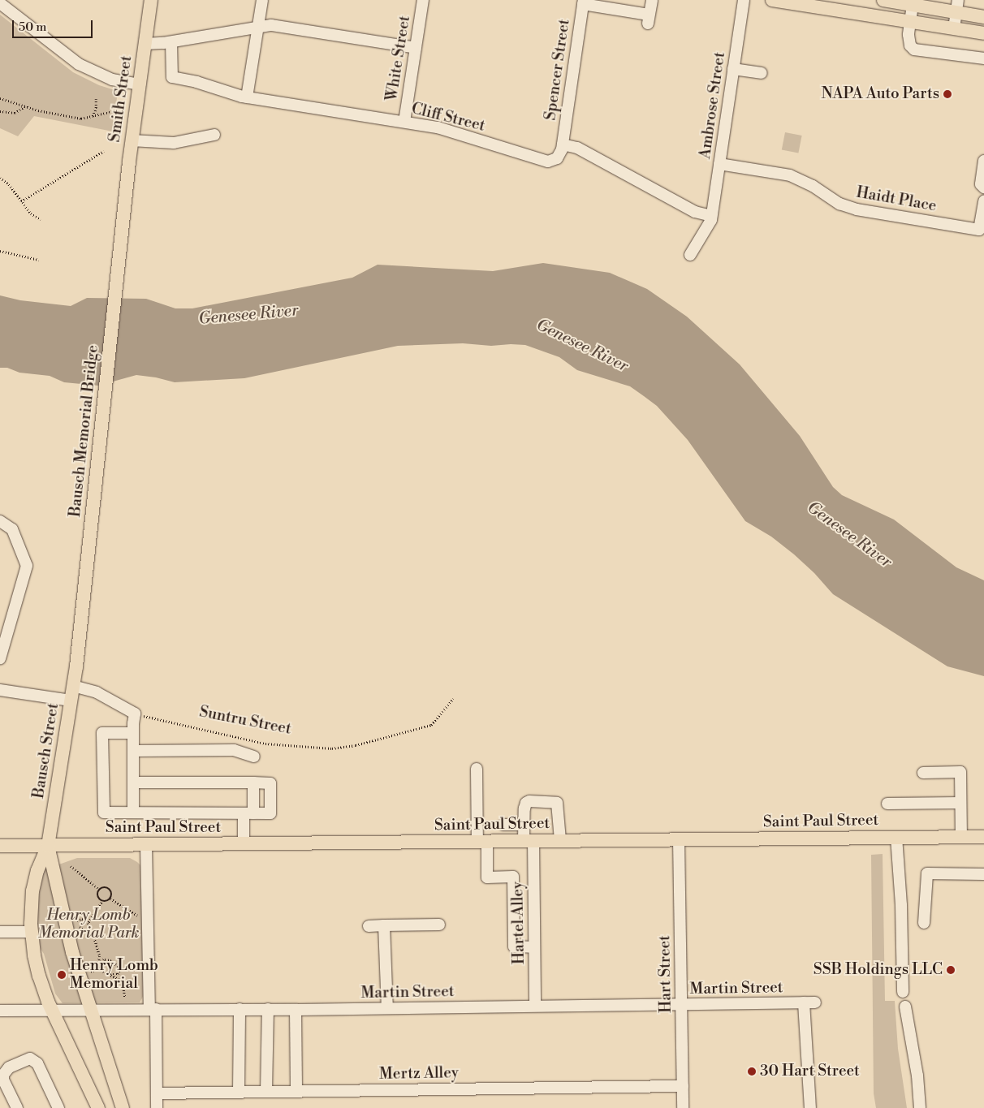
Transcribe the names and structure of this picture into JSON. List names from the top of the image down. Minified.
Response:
{"streets":{"main road":["Smith Street","Bausch Memorial Bridge","Bausch Street","Saint Paul Street"],"street":["White Street","Spencer Street","Ambrose Street","Cliff Street","Haidt Place","Hartel Alley","Hart Street","Martin Street","Mertz Alley"],"path":["Suntru Street"]},"crossings":[["White Street","Cliff Street"],["Spencer Street","Cliff Street"],["Smith Street","Bausch Memorial Bridge"],["Ambrose Street","Haidt Place"],["Bausch Memorial Bridge","Bausch Street"],["Bausch Street","Saint Paul Street"],["Saint Paul Street","Hartel Alley"],["Saint Paul Street","Hart Street"],["Hartel Alley","Martin Street"],["Hart Street","Martin Street"],["Hart Street","Mertz Alley"]],"water":["Genesee River"],"parks":["Henry Lomb Memorial Park"],"places":["NAPA Auto Parts","SSB Holdings LLC","Henry Lomb Memorial","30 Hart Street"],"scale_bar":"50 m"}
